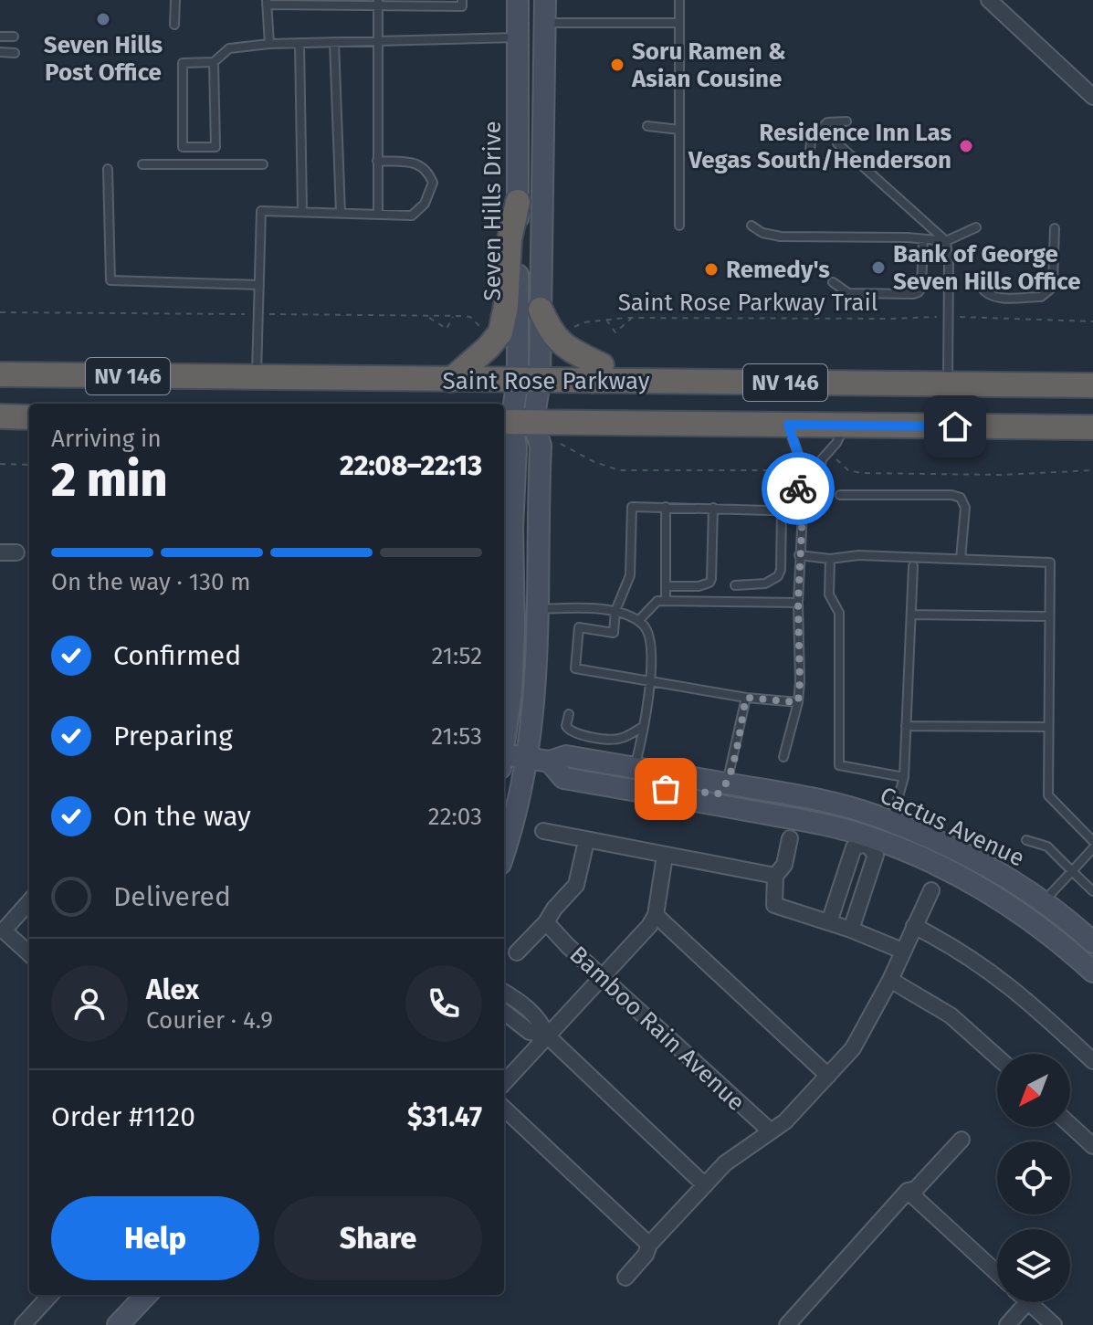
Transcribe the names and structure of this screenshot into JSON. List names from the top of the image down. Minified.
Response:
{"streets":{"highway":["NV 146","Saint Rose Parkway"],"main road":["Seven Hills Drive","Cactus Avenue"],"street":["Bamboo Rain Avenue"],"path":["Saint Rose Parkway Trail"]},"crossings":[["Seven Hills Drive","Saint Rose Parkway"]],"places":["Seven Hills Post Office","Soru Ramen & Asian Cousine","Residence Inn Las Vegas South/Henderson","Bank of George Seven Hills Office","Remedy's"],"north":"bottom left","page":{"heading":["2 min","Arriving in","22:08–22:13"],"panel":["Alex","Courier · 4.9","Order #1120","$31.47"],"bar":"On the way · 130 m","list":[["Confirmed","21:52"],["Preparing","21:53"],["On the way","22:03"],"Delivered"],"buttons":["Help","Share"]}}
